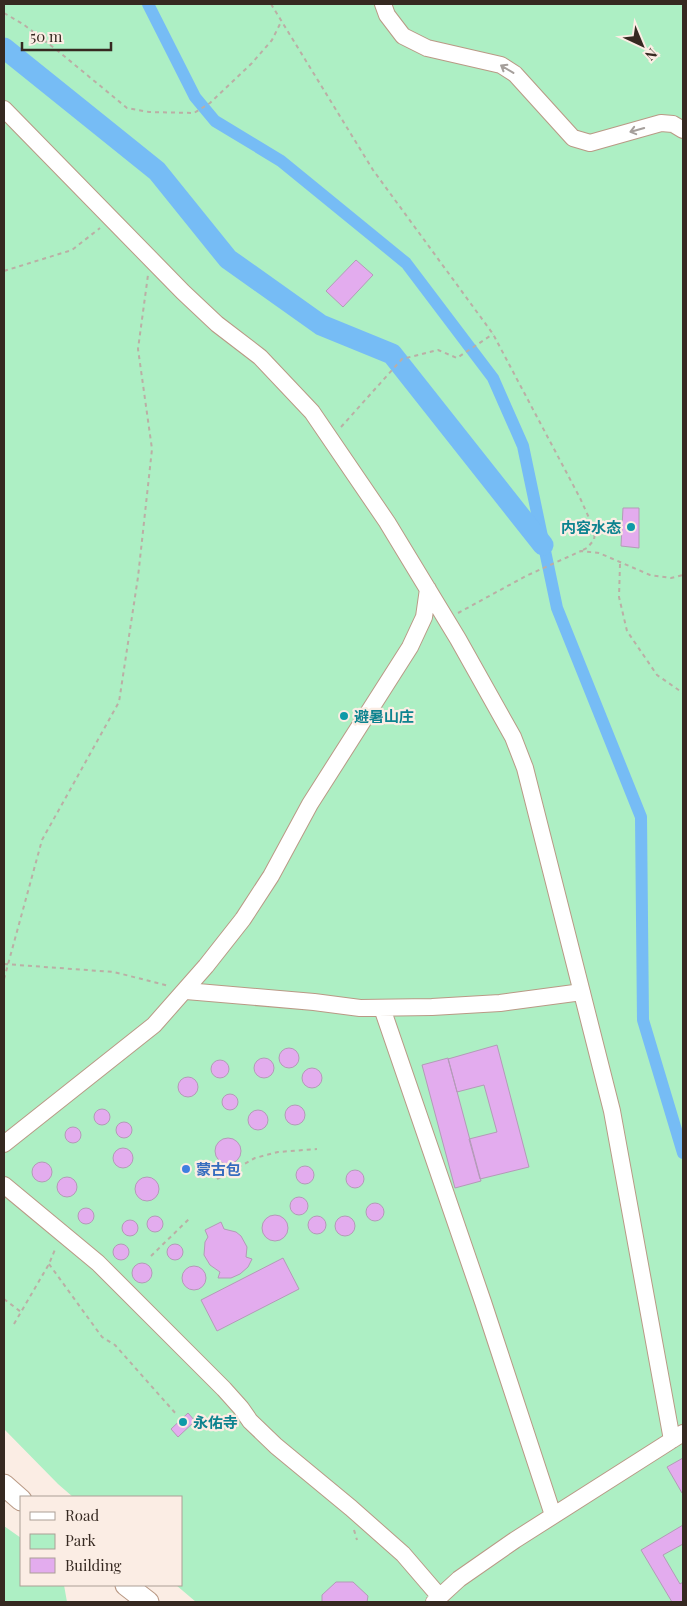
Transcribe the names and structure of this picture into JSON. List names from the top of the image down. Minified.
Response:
{"places":["内容水态","避暑山庄","蒙古包","永佑寺"],"legend":["Road","Park","Building"],"scale_bar":"50 m","north":"bottom right"}
